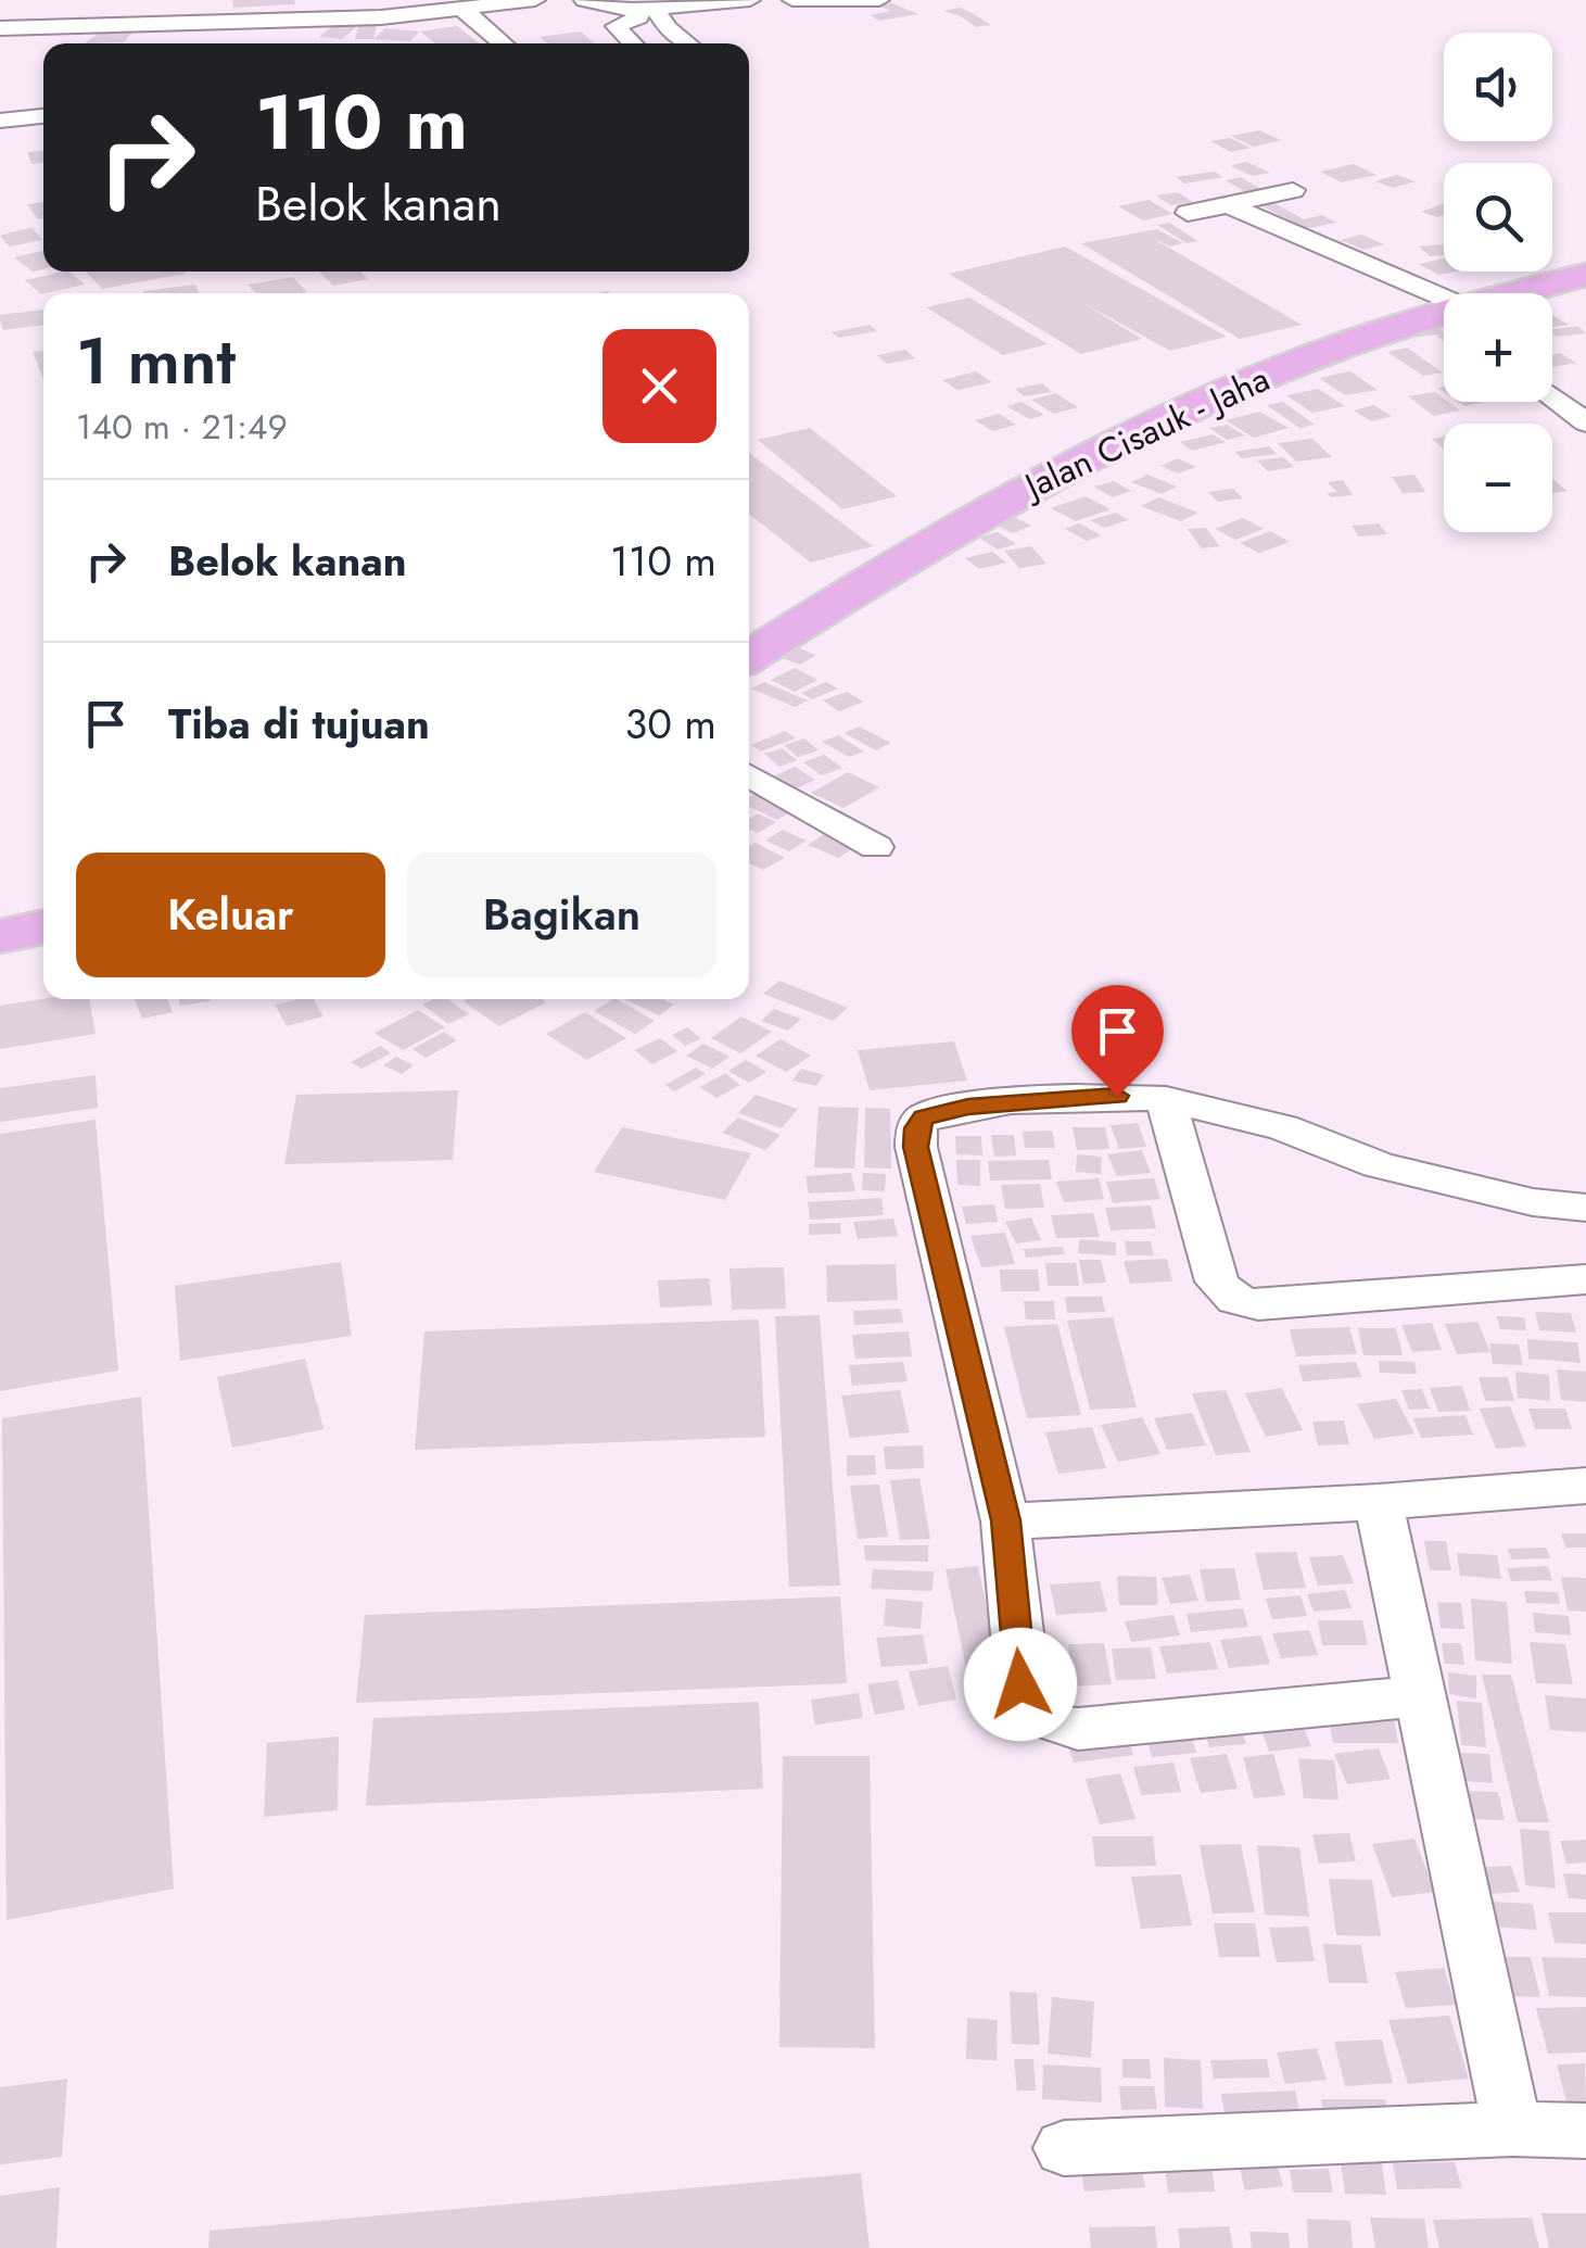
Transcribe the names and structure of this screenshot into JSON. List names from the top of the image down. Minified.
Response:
{"streets":{"main road":["Jalan Cisauk - Jaha"]},"page":{"map_buttons":["+","−"],"turn":["110 m","Belok kanan"],"heading":["1 mnt","140 m · 21:49"],"list":[{"name":"Belok kanan","value":"110 m"},{"name":"Tiba di tujuan","value":"30 m"}],"buttons":["Keluar","Bagikan"]}}
